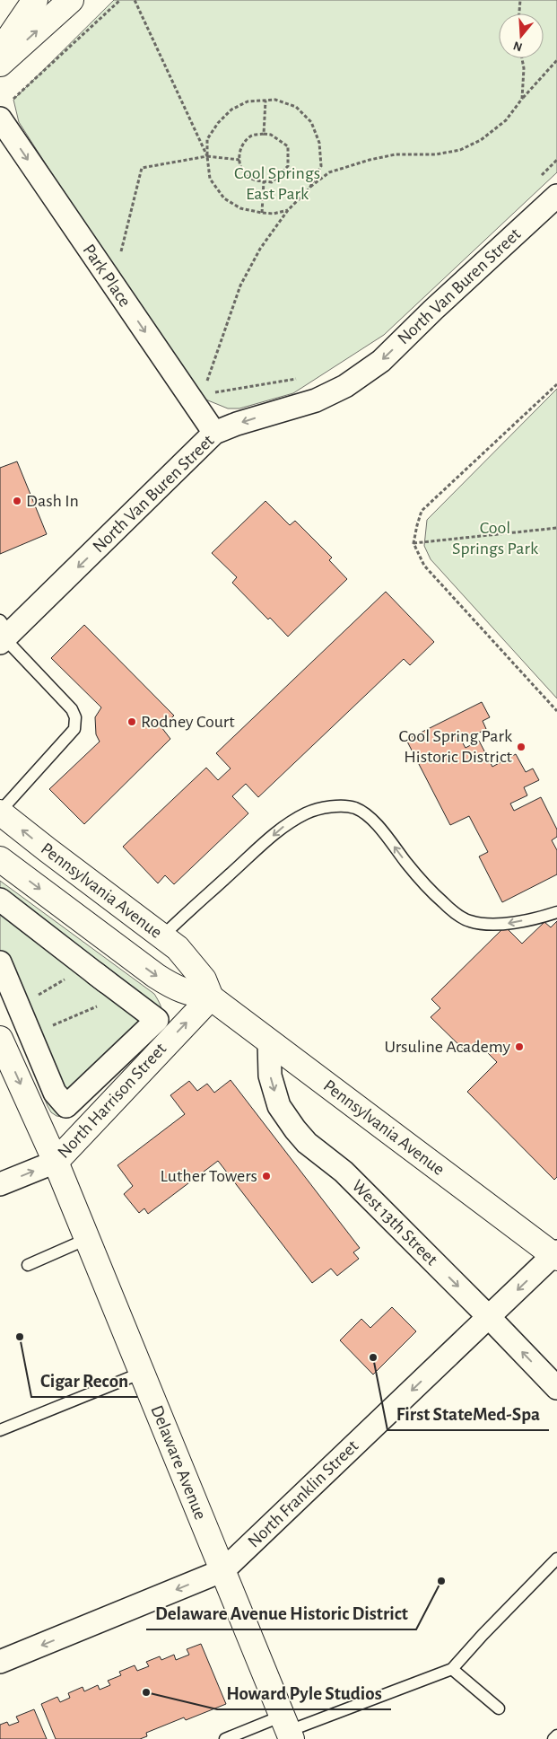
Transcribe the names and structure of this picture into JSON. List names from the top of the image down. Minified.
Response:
{"streets":{"main road":["Pennsylvania Avenue","North Harrison Street","Delaware Avenue"],"street":["Park Place","North Van Buren Street","West 13th Street","North Franklin Street"]},"crossings":[["Park Place","North Van Buren Street"],["Pennsylvania Avenue","North Harrison Street"],["Pennsylvania Avenue","West 13th Street"],["Pennsylvania Avenue","North Franklin Street"],["North Harrison Street","Delaware Avenue"],["West 13th Street","North Franklin Street"],["Delaware Avenue","North Franklin Street"]],"one_way":["Park Place","North Van Buren Street","North Harrison Street","North Franklin Street"],"parks":["Cool Springs East Park","Cool Springs Park"],"places":["Dash In","Rodney Court","Cool Spring Park Historic District","Ursuline Academy","Luther Towers","Cigar Recon","First StateMed-Spa","Delaware Avenue Historic District","Howard Pyle Studios"],"north":"bottom"}
